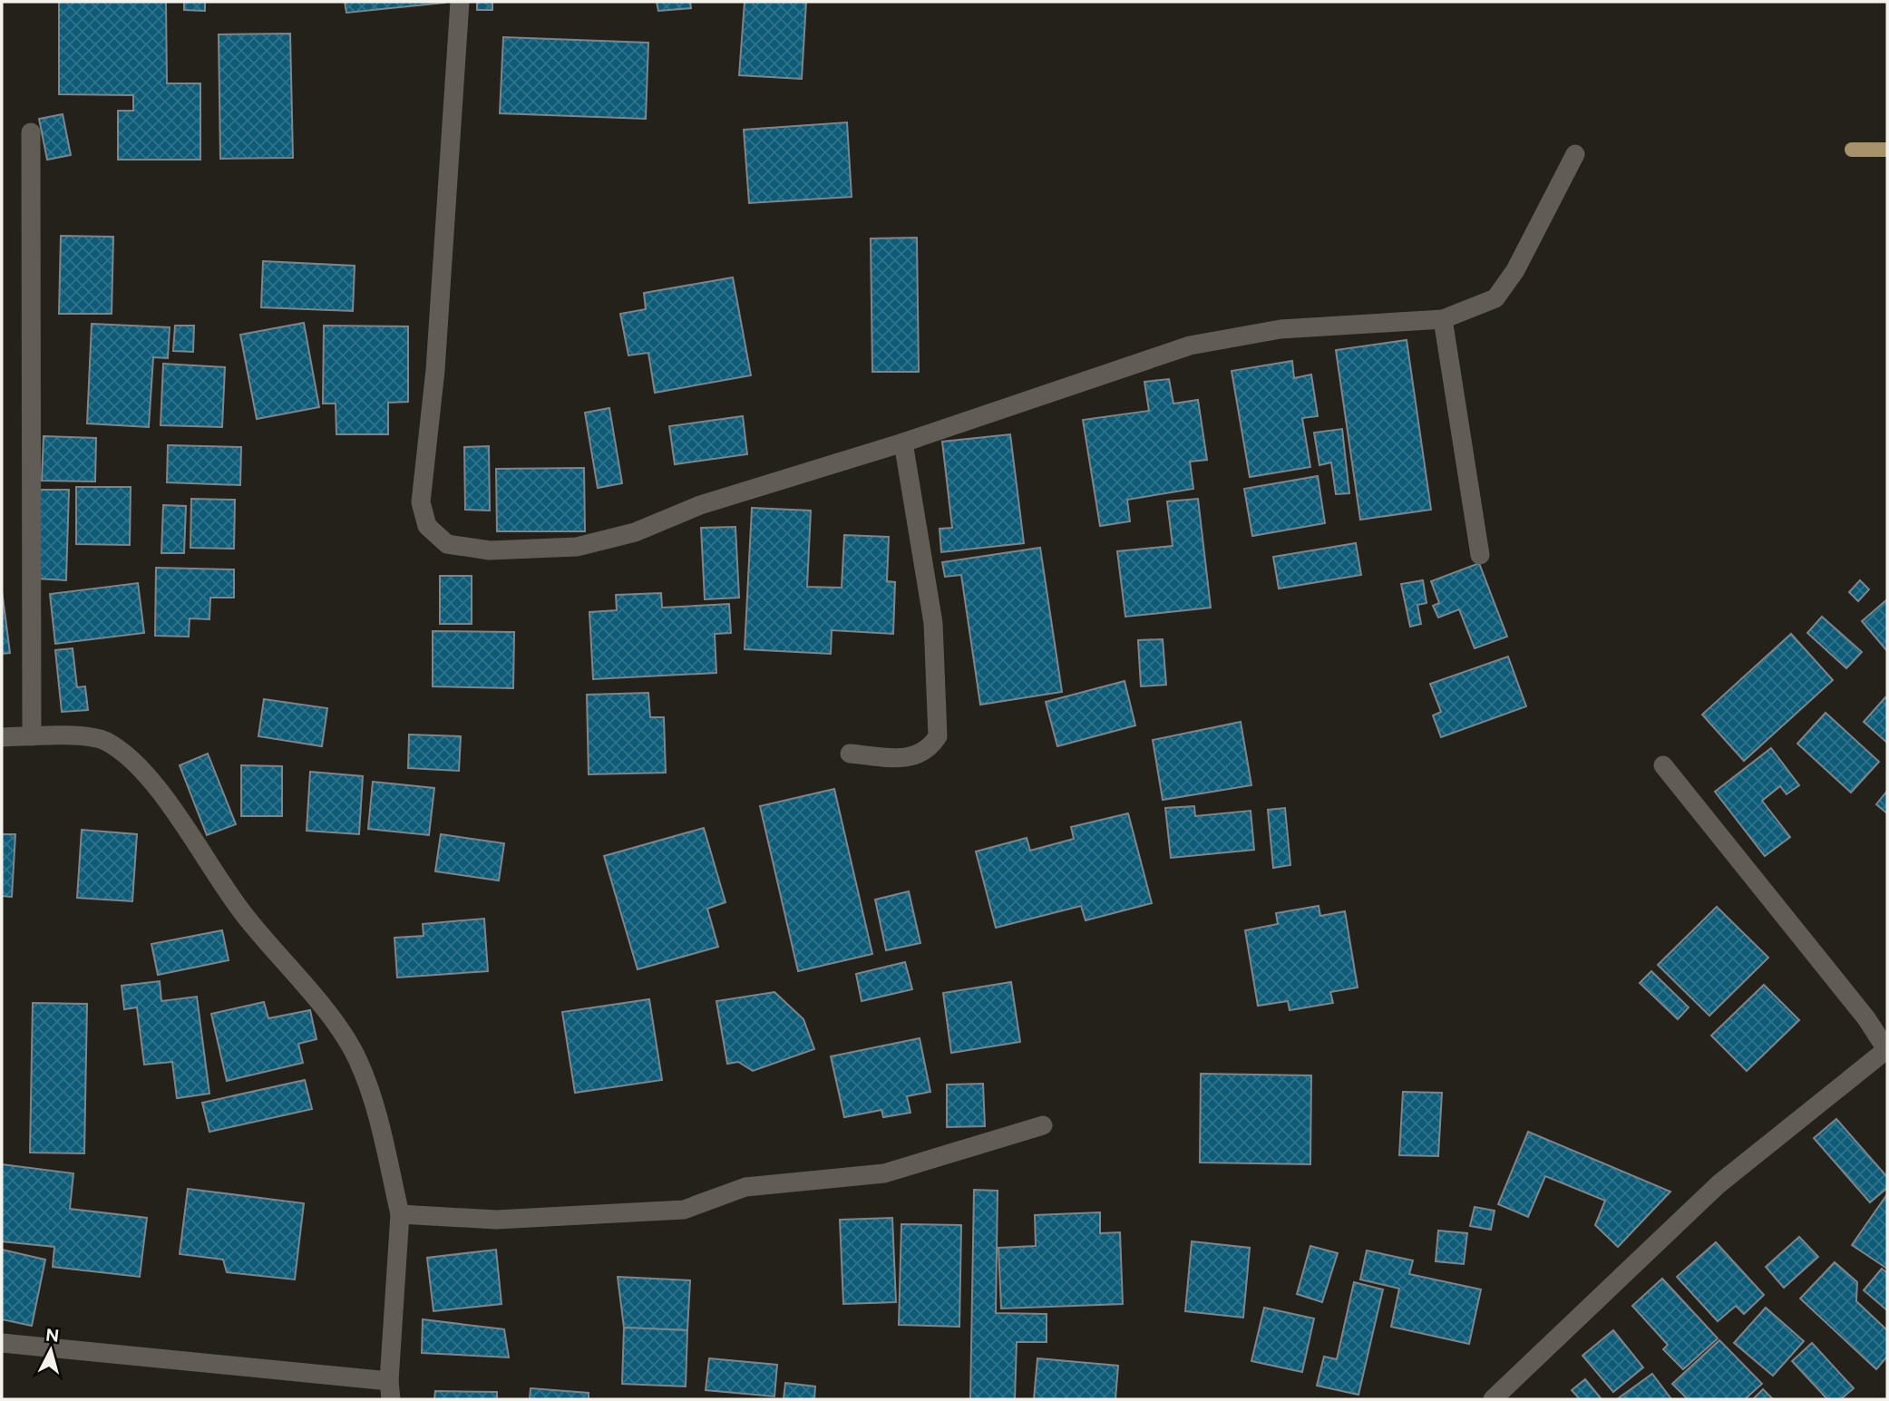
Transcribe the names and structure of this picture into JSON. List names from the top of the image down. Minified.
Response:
{"north":"top"}
